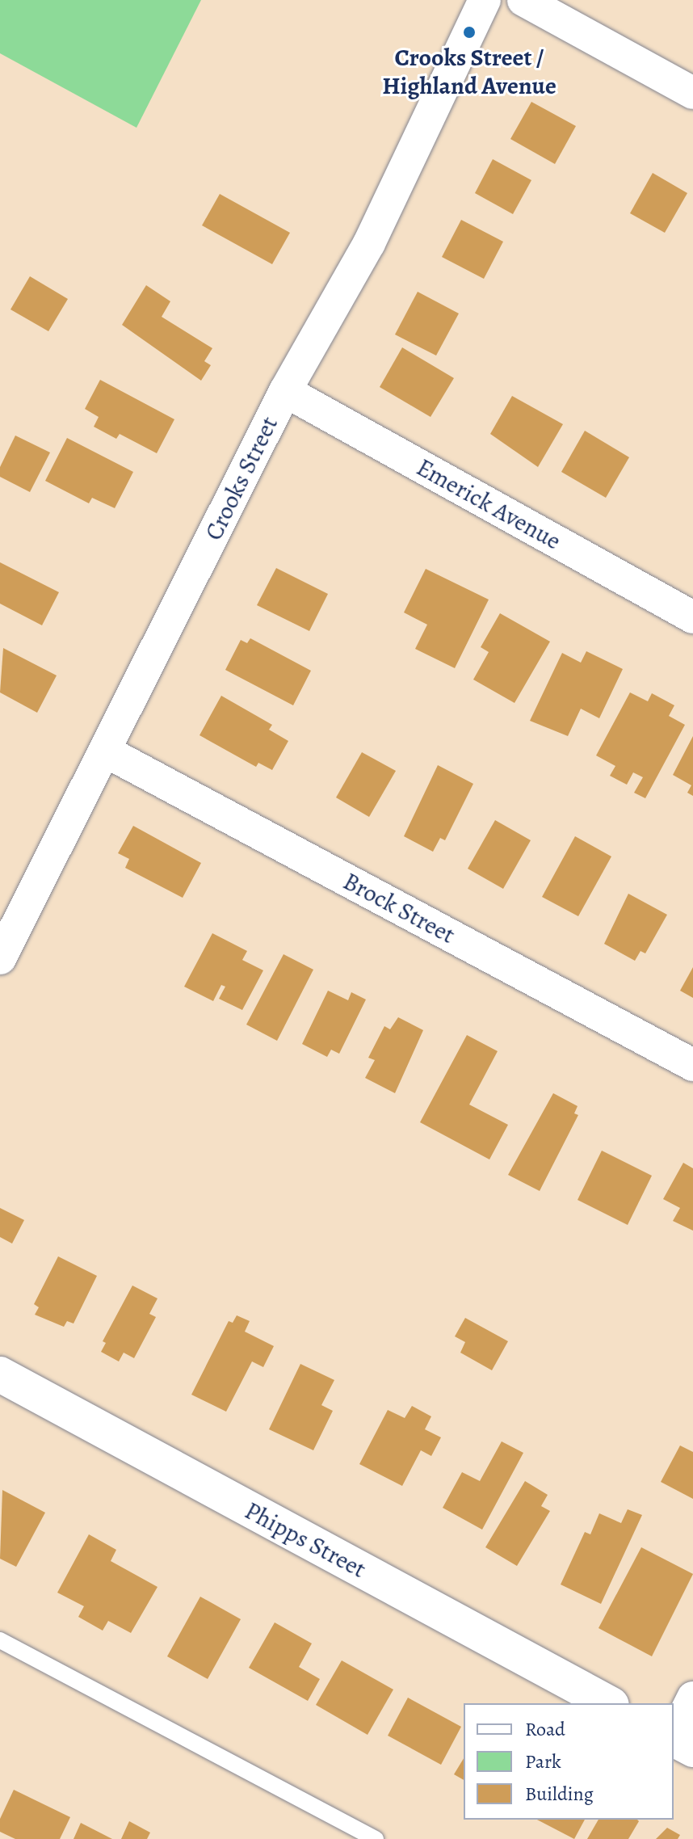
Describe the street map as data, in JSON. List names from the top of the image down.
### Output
{
  "streets": {
    "main road": ["Phipps Street"],
    "street": ["Crooks Street", "Emerick Avenue", "Brock Street"]
  },
  "crossings": [
    ["Crooks Street", "Emerick Avenue"],
    ["Crooks Street", "Brock Street"]
  ],
  "places": ["Crooks Street / Highland Avenue"],
  "legend": ["Road", "Park", "Building"]
}
